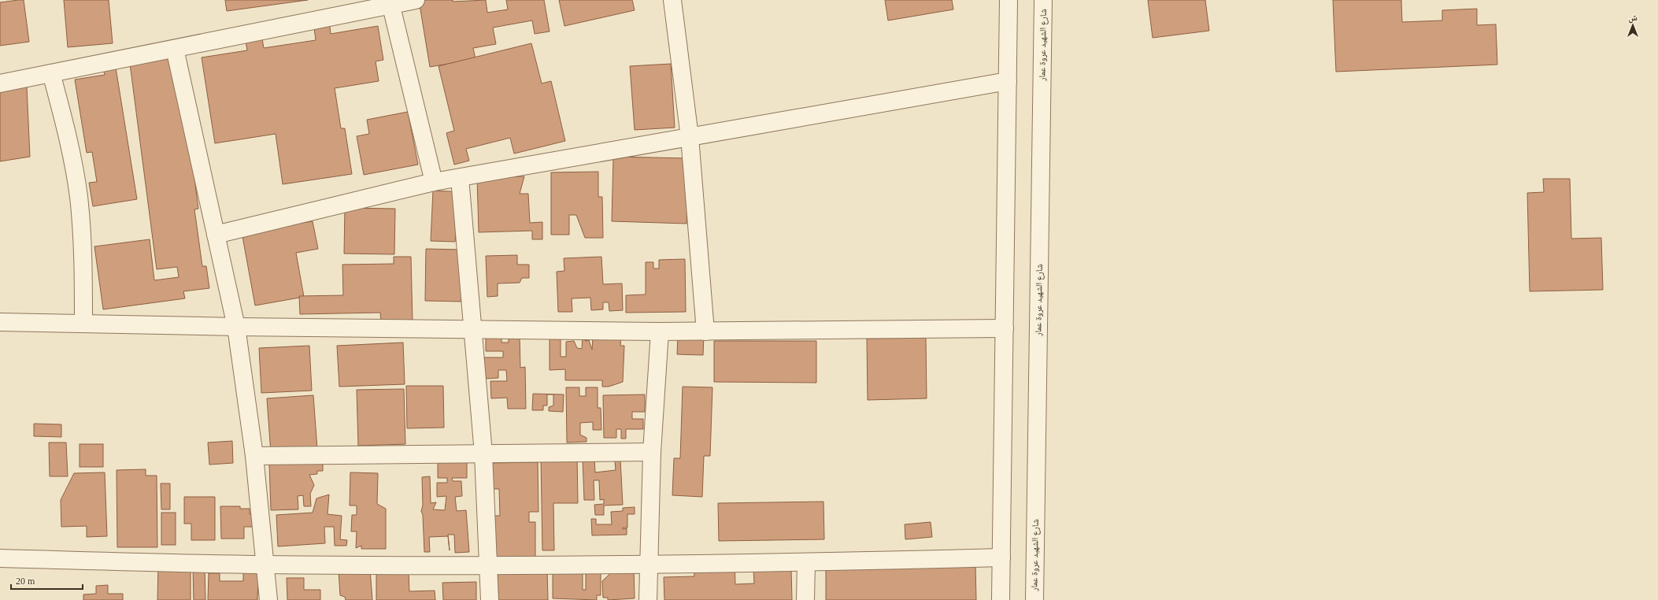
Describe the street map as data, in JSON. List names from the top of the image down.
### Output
{
  "streets": {
    "street": ["شارع الشهيد عروة عمار"]
  },
  "scale_bar": "20 m",
  "north": "top"
}
